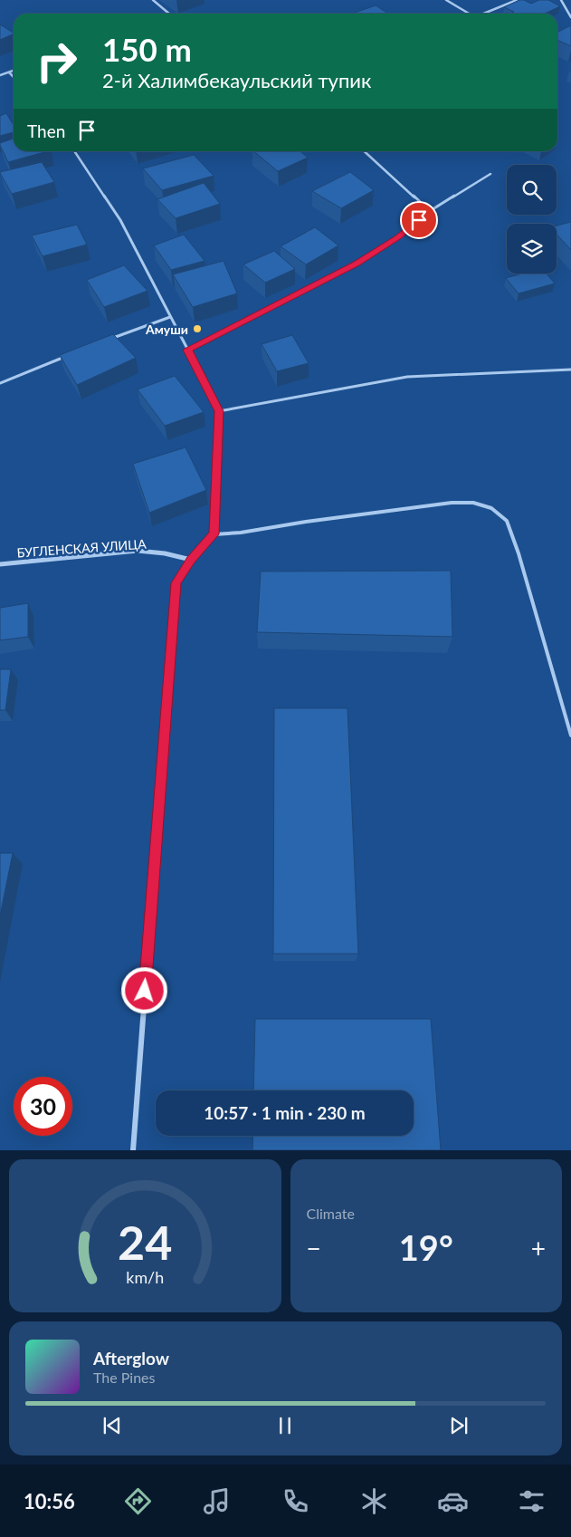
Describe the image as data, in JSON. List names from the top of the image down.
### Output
{
  "streets": {
    "street": ["БУГЛЕНСКАЯ УЛИЦА"]
  },
  "places": ["Амуши"],
  "page": {
    "turn": ["150 m", "2-й Халимбекаульский тупик"],
    "then": "Then",
    "limit": "30",
    "trip": "10:57 · 1 min · 230 m",
    "tile": "Climate",
    "heat": ["−", "19°", "+"],
    "song": ["Afterglow", "The Pines"],
    "tabs": "10:56",
    "gauge": ["24", "km/h"]
  }
}
